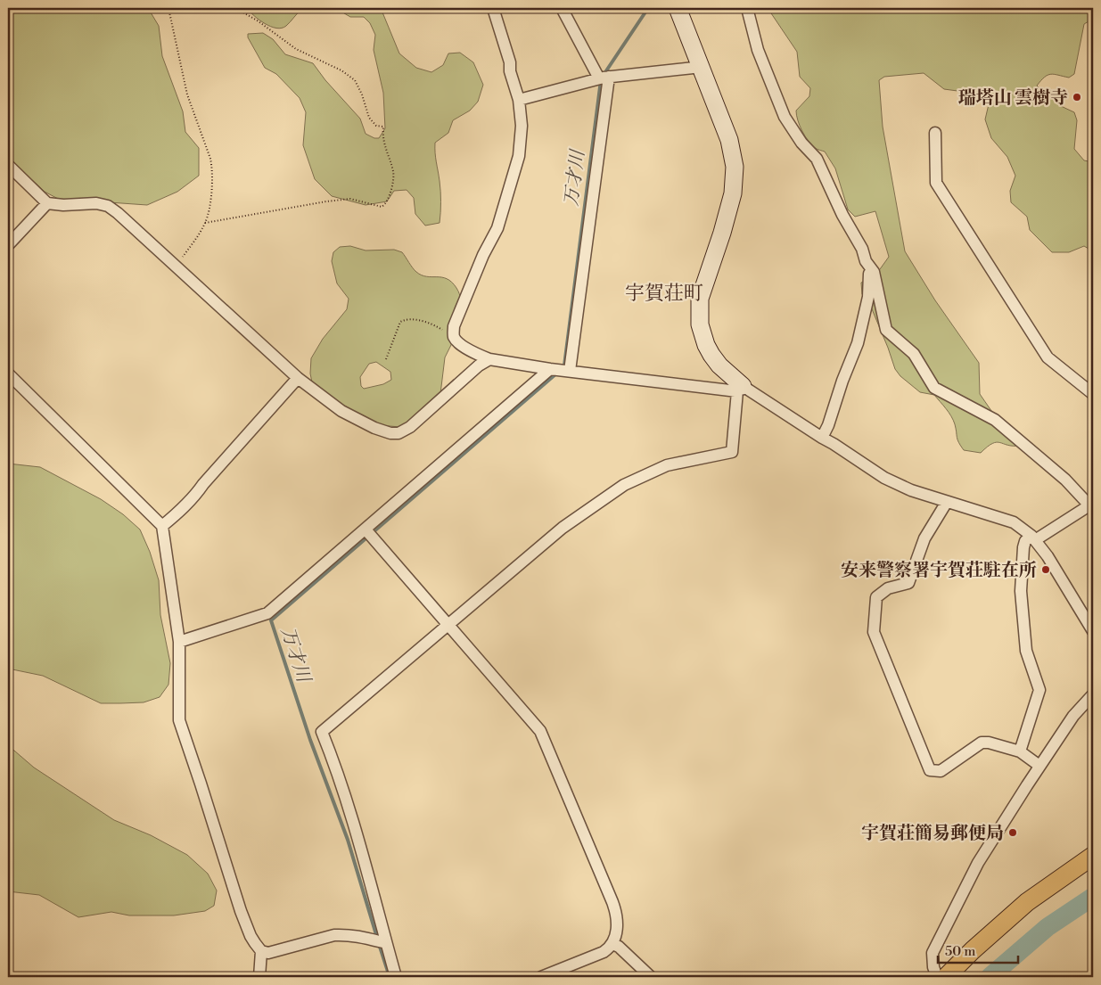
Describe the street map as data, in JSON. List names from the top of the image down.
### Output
{
  "districts": ["宇賀荘町"],
  "water": ["万才川"],
  "places": ["瑞塔山 雲樹寺", "安来警察署宇賀荘駐在所", "宇賀荘簡易郵便局"],
  "scale_bar": "50 m"
}
